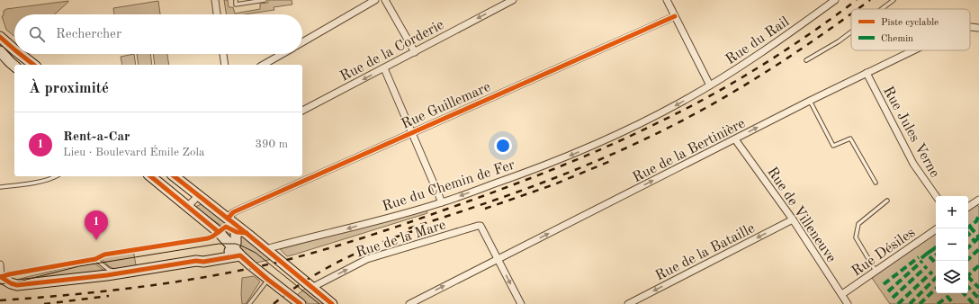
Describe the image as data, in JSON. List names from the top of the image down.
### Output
{
  "streets": {
    "street": [
      "Rue du Rail",
      "Rue de la Corderie",
      "Rue Guillemare",
      "Rue Jules Verne",
      "Rue de la Bertinière",
      "Rue du Chemin de Fer",
      "Rue de Villeneuve",
      "Rue de la Mare",
      "Rue de la Bataille",
      "Rue Désiles"
    ]
  },
  "crossings": [
    ["Rue du Rail", "Rue du Chemin de Fer"],
    ["Rue Jules Verne", "Rue de la Bertinière"],
    ["Rue de la Bertinière", "Rue de Villeneuve"],
    ["Rue de la Bertinière", "Rue de la Mare"],
    ["Rue de Villeneuve", "Rue de la Bataille"],
    ["Rue de Villeneuve", "Rue Désiles"]
  ],
  "one_way": [
    "Rue de la Corderie",
    "Rue de la Bertinière",
    "Rue du Chemin de Fer",
    "Rue de la Mare",
    "Rue de la Bataille"
  ],
  "legend": ["Piste cyclable", "Chemin"],
  "page": {
    "search": "Rechercher",
    "heading": "À proximité",
    "list": [
      {
        "mark": "1",
        "name": "Rent-a-Car",
        "note": "Lieu · Boulevard Émile Zola",
        "value": "390 m"
      }
    ],
    "map_buttons": ["+", "−"],
    "pins": "1"
  }
}
